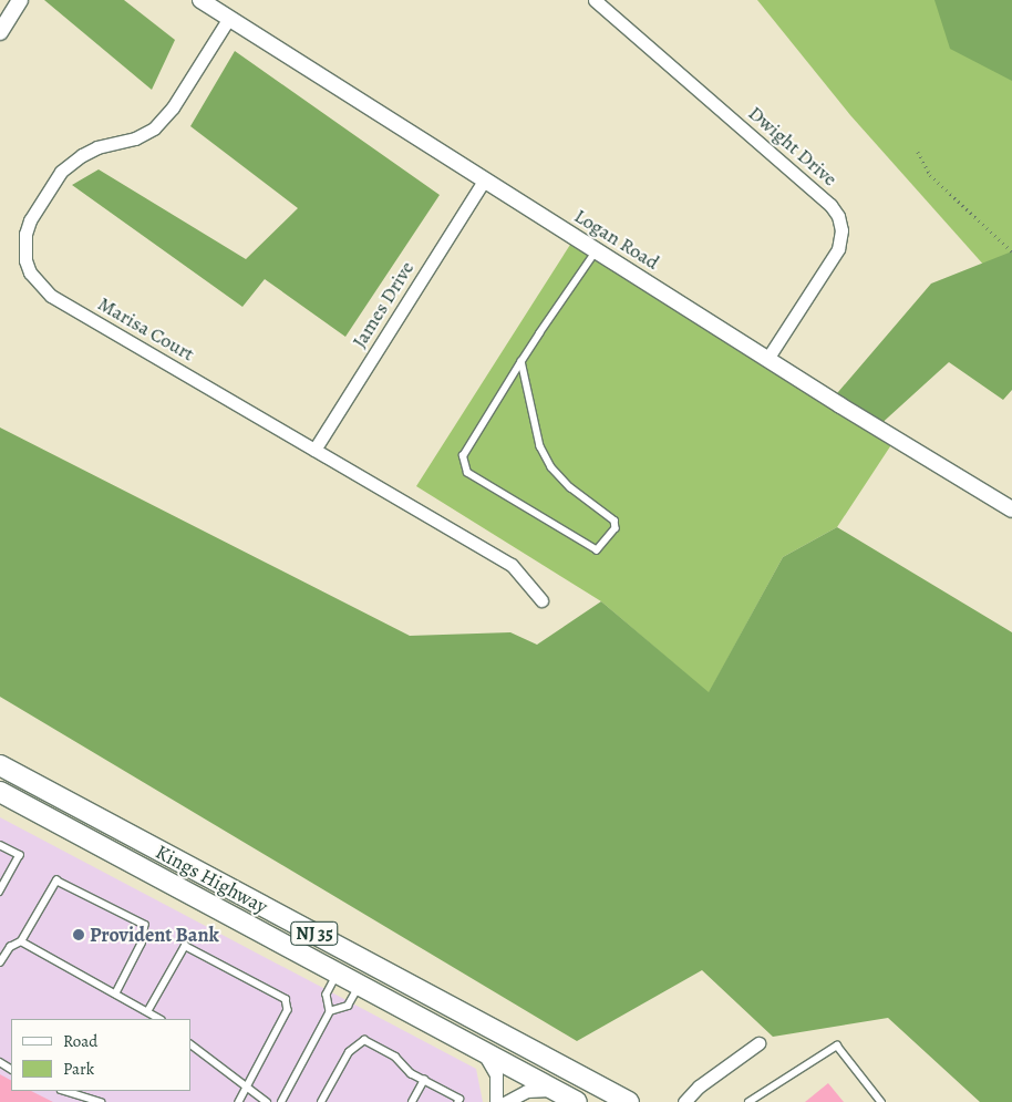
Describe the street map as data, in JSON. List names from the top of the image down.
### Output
{
  "streets": {
    "main road": ["Kings Highway", "NJ 35"],
    "street": [
      "Dwight Drive",
      "Logan Road",
      "James Drive",
      "Marisa Court"
    ]
  },
  "crossings": [
    ["Dwight Drive", "Logan Road"],
    ["Logan Road", "James Drive"],
    ["Logan Road", "Marisa Court"],
    ["James Drive", "Marisa Court"]
  ],
  "places": ["Provident Bank"],
  "legend": ["Road", "Park"]
}
